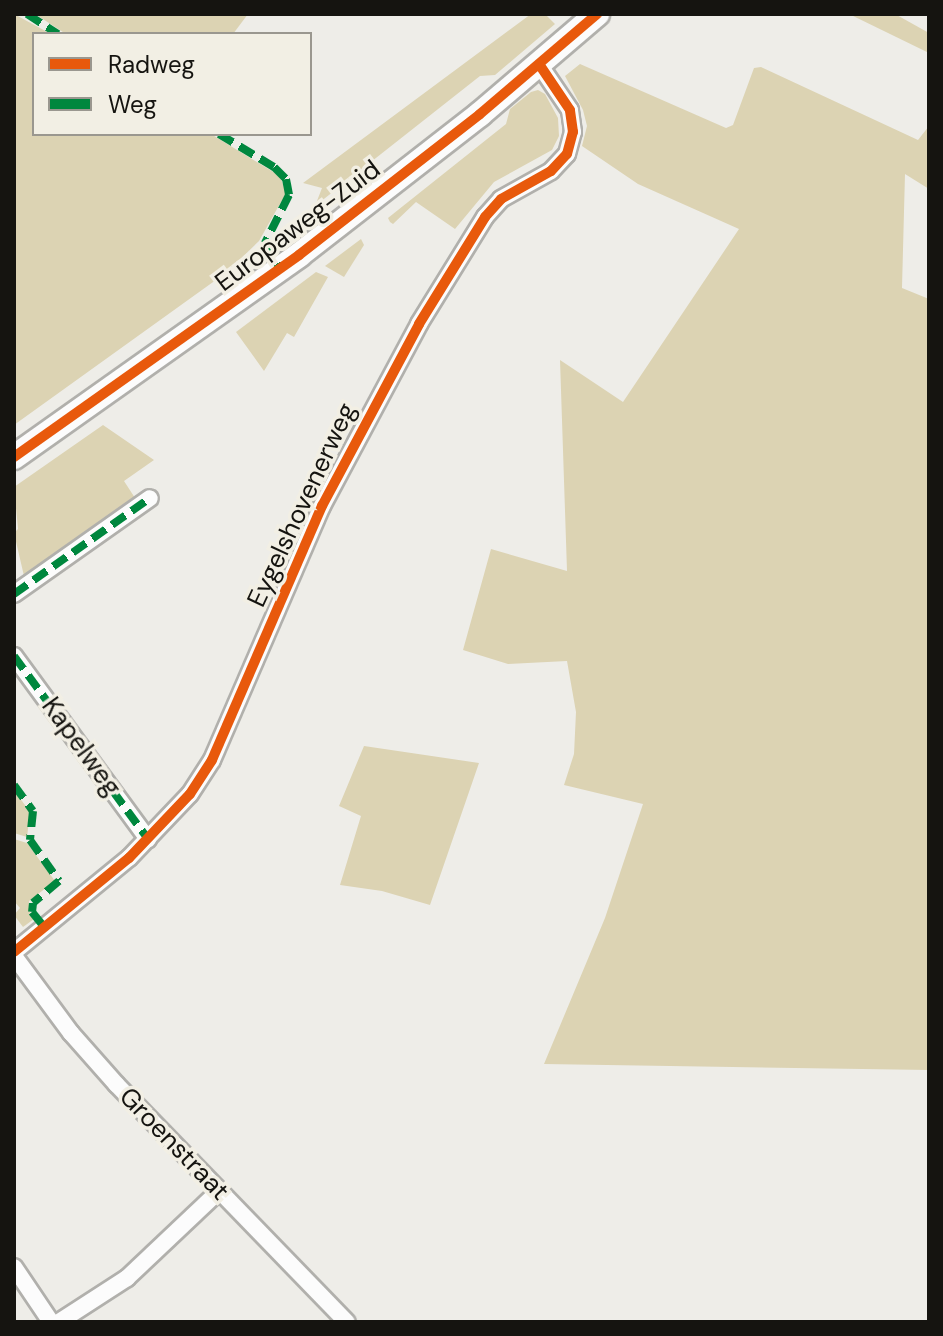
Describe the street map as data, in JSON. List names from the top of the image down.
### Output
{
  "streets": {
    "street": [
      "Europaweg-Zuid",
      "Eygelshovenerweg",
      "Kapelweg",
      "Groenstraat"
    ]
  },
  "crossings": [
    ["Europaweg-Zuid", "Eygelshovenerweg"],
    ["Eygelshovenerweg", "Kapelweg"],
    ["Eygelshovenerweg", "Groenstraat"]
  ],
  "legend": ["Radweg", "Weg"]
}
